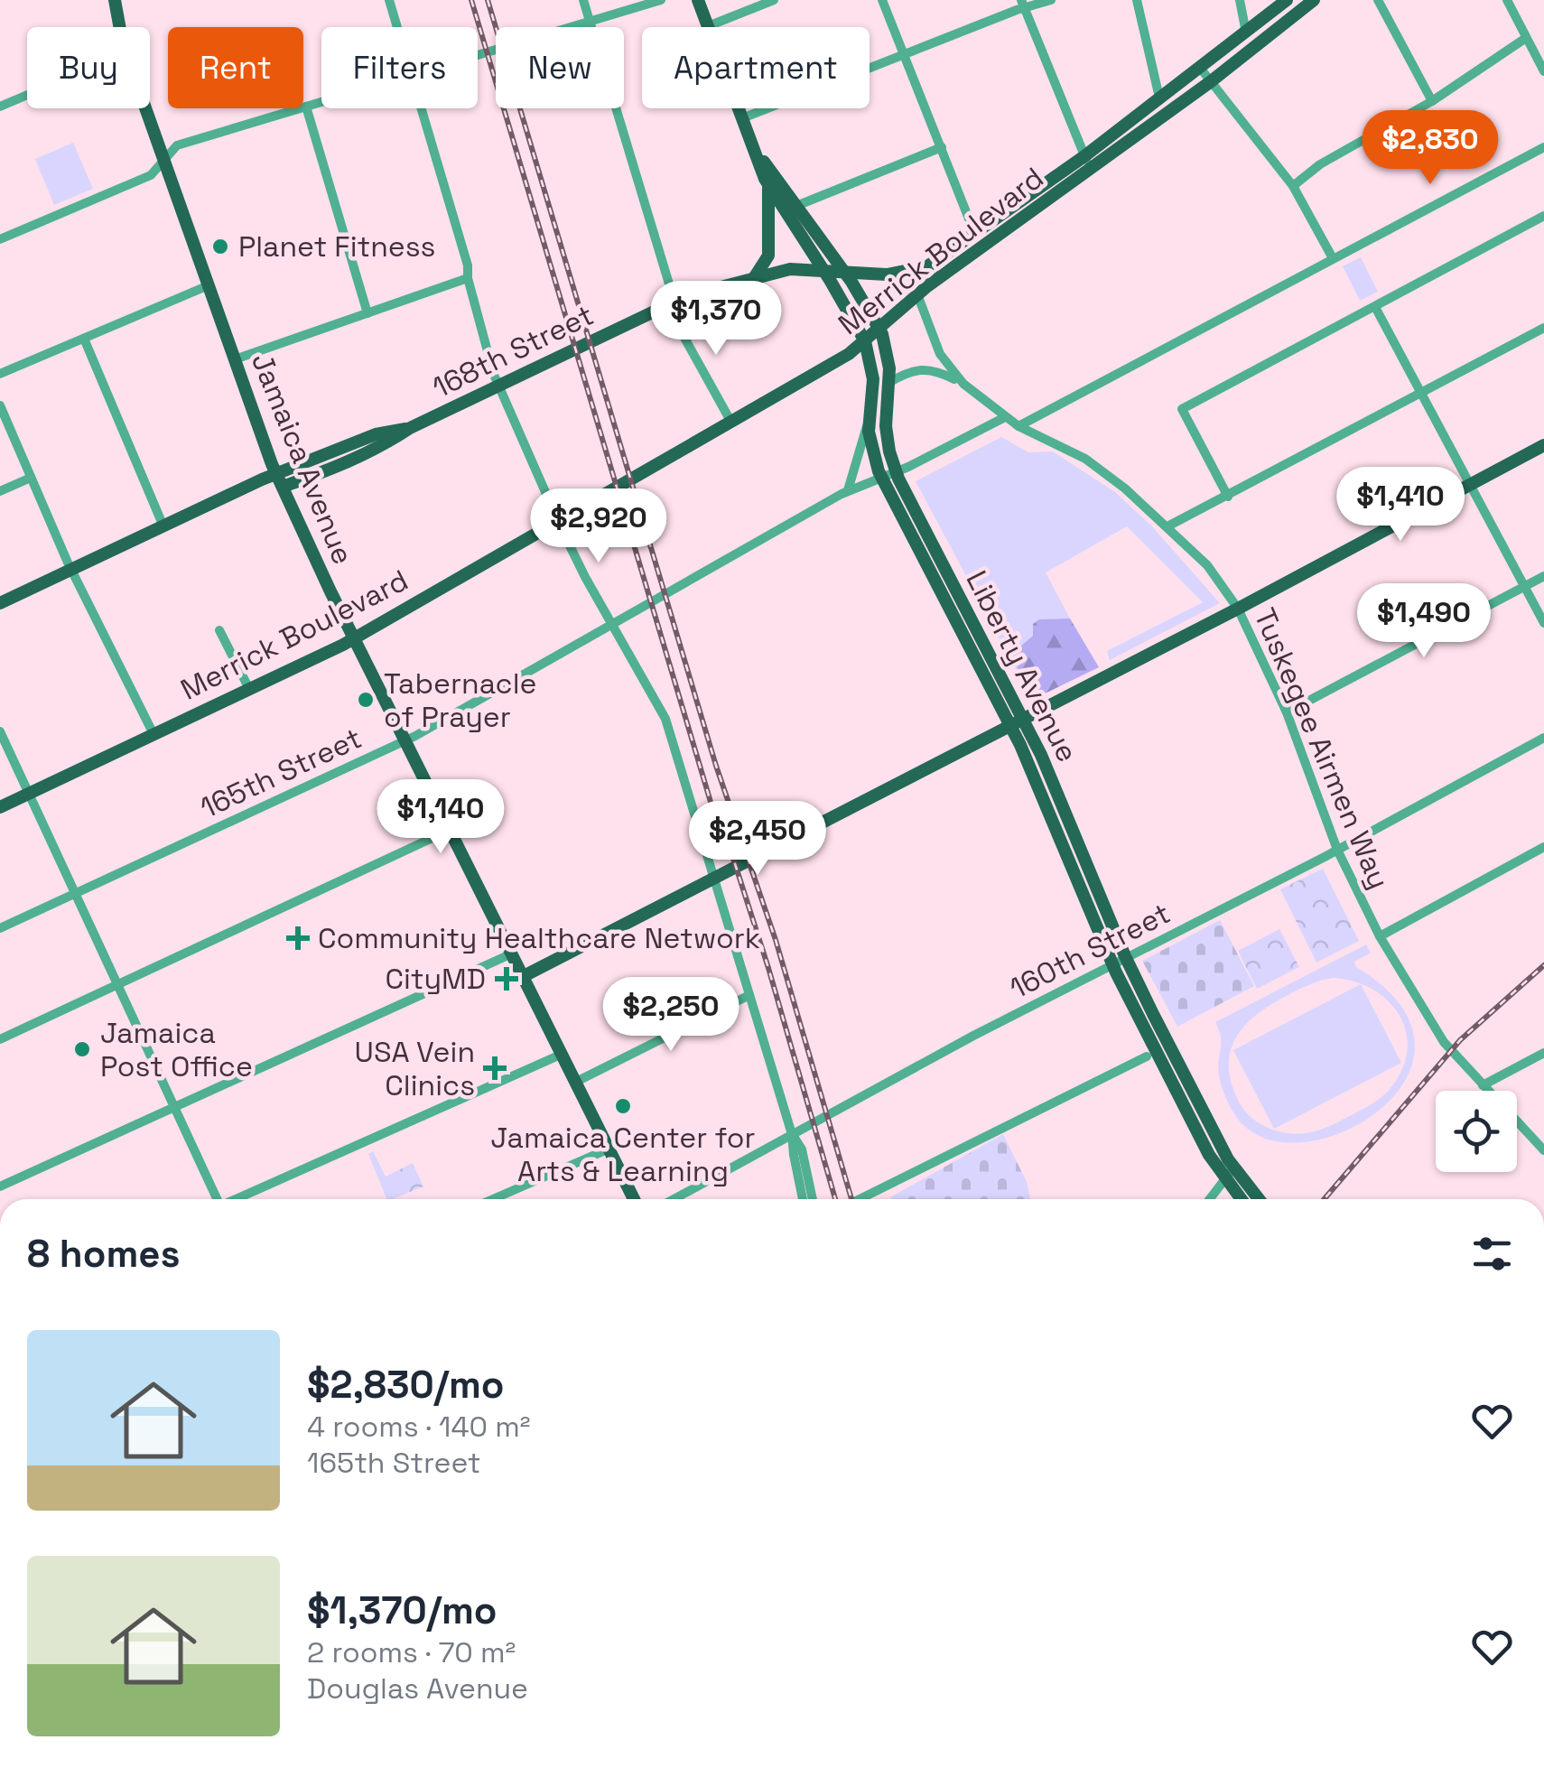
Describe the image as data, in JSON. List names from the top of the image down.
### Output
{
  "streets": {
    "main road": [
      "Merrick Boulevard",
      "168th Street",
      "Jamaica Avenue",
      "Liberty Avenue"
    ],
    "street": ["Tuskegee Airmen Way", "165th Street", "160th Street"]
  },
  "crossings": [
    ["Merrick Boulevard", "168th Street"],
    ["Merrick Boulevard", "Jamaica Avenue"],
    ["Merrick Boulevard", "Liberty Avenue"],
    ["Merrick Boulevard", "Tuskegee Airmen Way"],
    ["168th Street", "Jamaica Avenue"],
    ["168th Street", "Liberty Avenue"],
    ["Jamaica Avenue", "165th Street"],
    ["Liberty Avenue", "Tuskegee Airmen Way"],
    ["Liberty Avenue", "165th Street"],
    ["Liberty Avenue", "160th Street"],
    ["Tuskegee Airmen Way", "165th Street"],
    ["Tuskegee Airmen Way", "160th Street"]
  ],
  "places": {
    "other": [
      "Planet Fitness",
      "Tabernacle of Prayer",
      "Jamaica Post Office",
      "Jamaica Center for Arts & Learning"
    ],
    "health": ["Community Healthcare Network", "CityMD", "USA Vein Clinics"]
  },
  "page": {
    "chip": [
      "Buy",
      "Rent",
      "Filters",
      "New",
      "Apartment"
    ],
    "price": [
      "$2,830",
      "$1,370",
      "$1,410",
      "$2,920",
      "$1,490",
      "$1,140",
      "$2,450",
      "$2,250"
    ],
    "heading": "8 homes",
    "list": [
      {
        "name": "$2,830/mo",
        "note": "4 rooms · 140 m² · 165th Street"
      },
      {
        "name": "$1,370/mo",
        "note": "2 rooms · 70 m² · Douglas Avenue"
      }
    ]
  }
}
